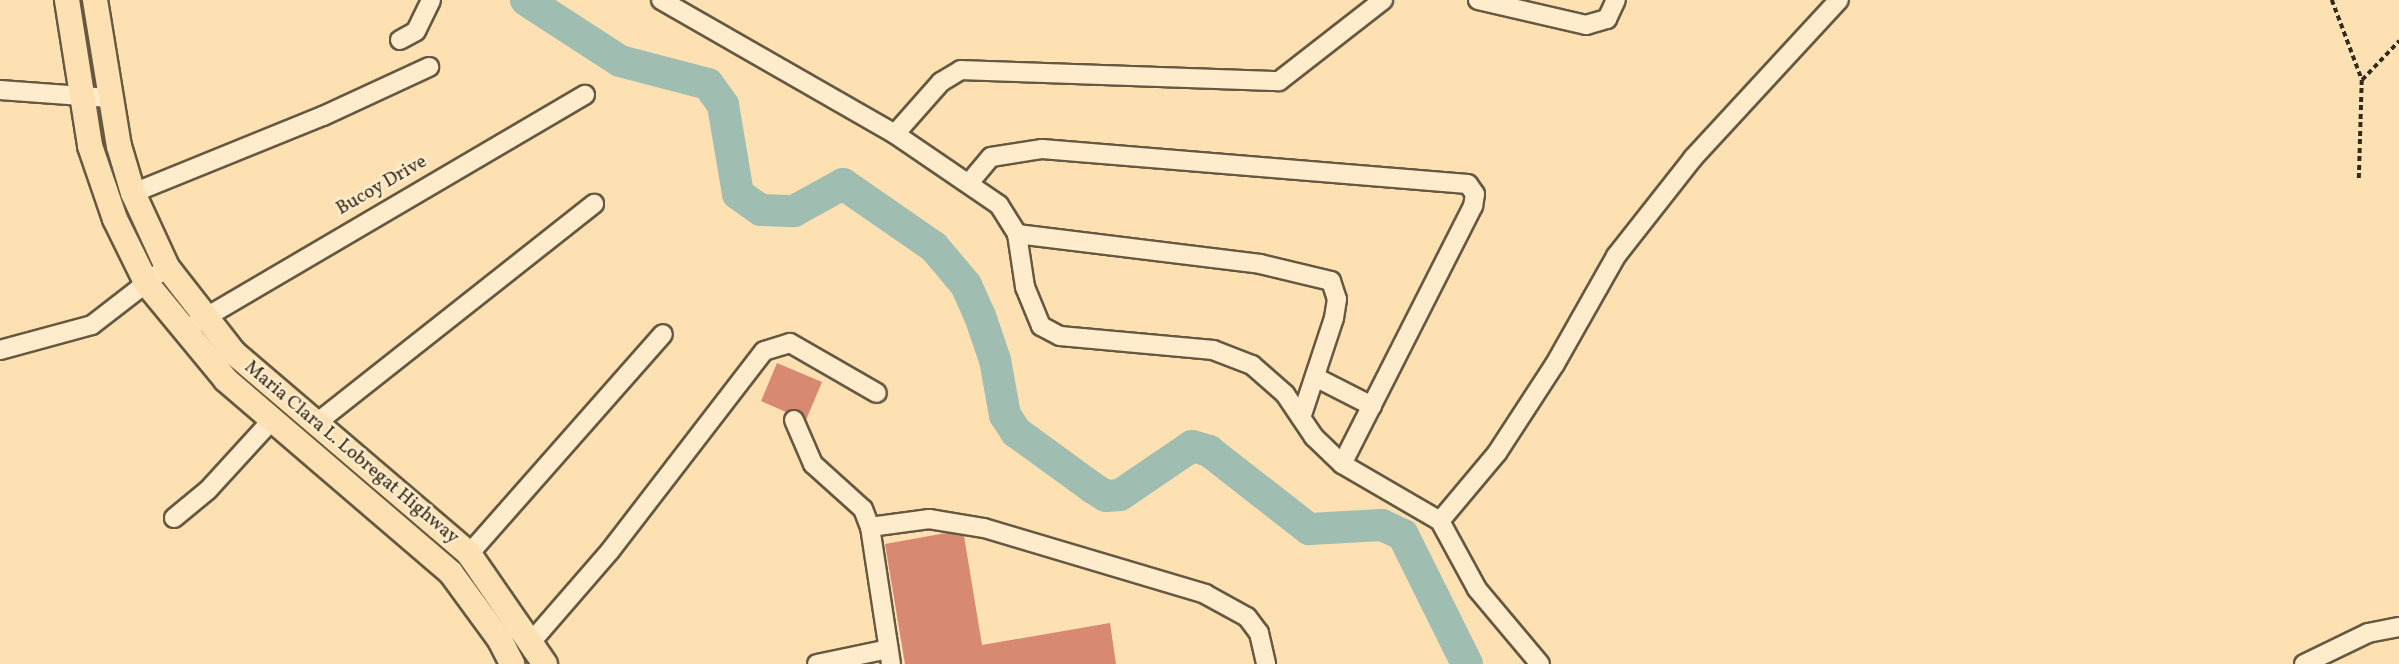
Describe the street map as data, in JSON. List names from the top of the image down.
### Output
{
  "streets": {
    "highway": ["Maria Clara L. Lobregat Highway"],
    "street": ["Bucoy Drive"]
  },
  "crossings": [
    ["Bucoy Drive", "Maria Clara L. Lobregat Highway"]
  ]
}
